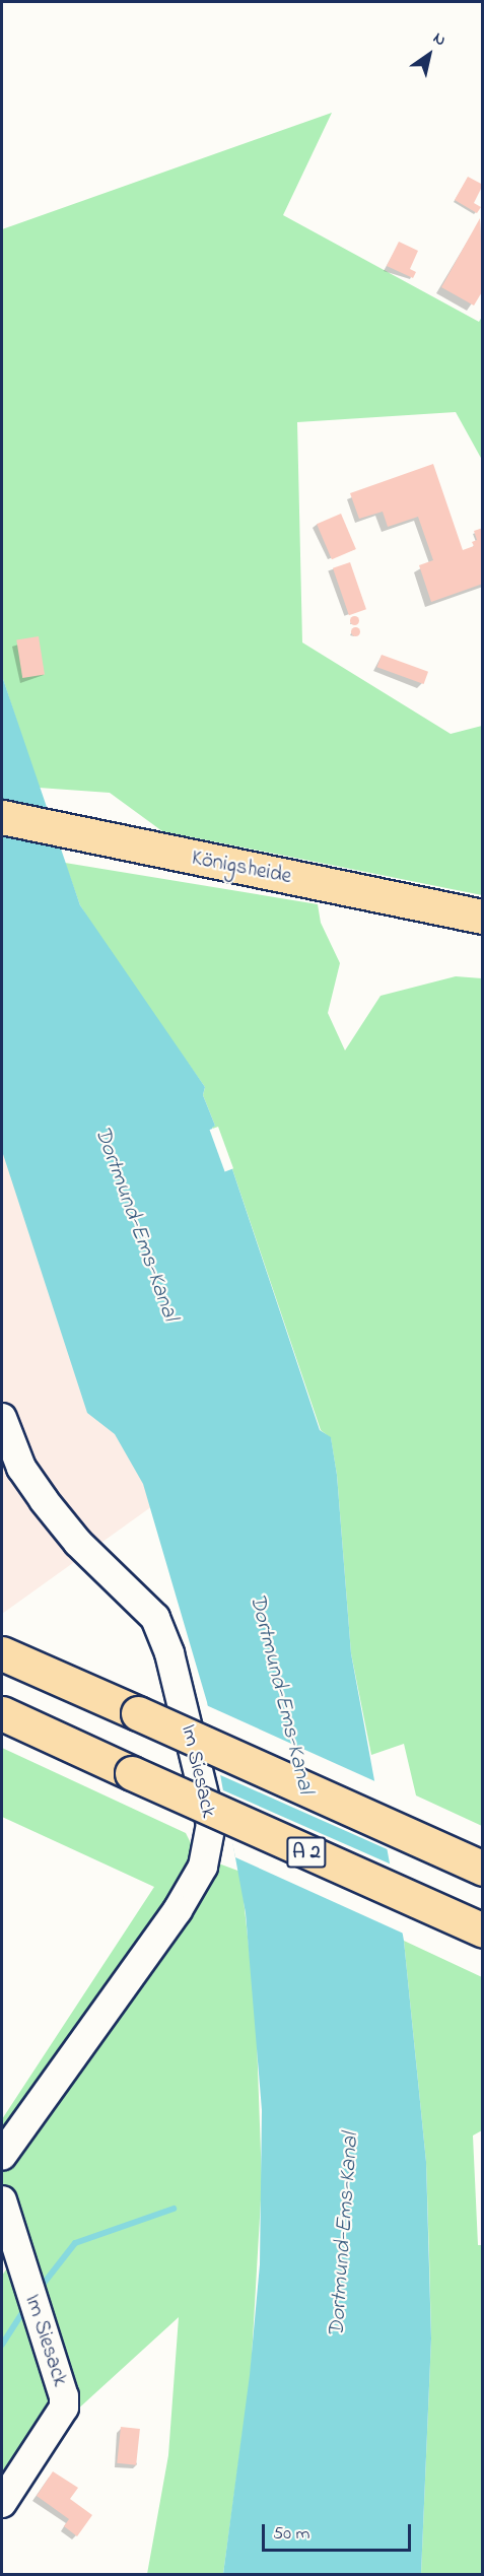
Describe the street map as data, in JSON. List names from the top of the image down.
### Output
{
  "streets": {
    "main road": ["Königsheide", "A 2"],
    "street": ["Im Siesack"]
  },
  "water": ["Dortmund-Ems-Kanal"],
  "scale_bar": "50 m",
  "north": "top right"
}
